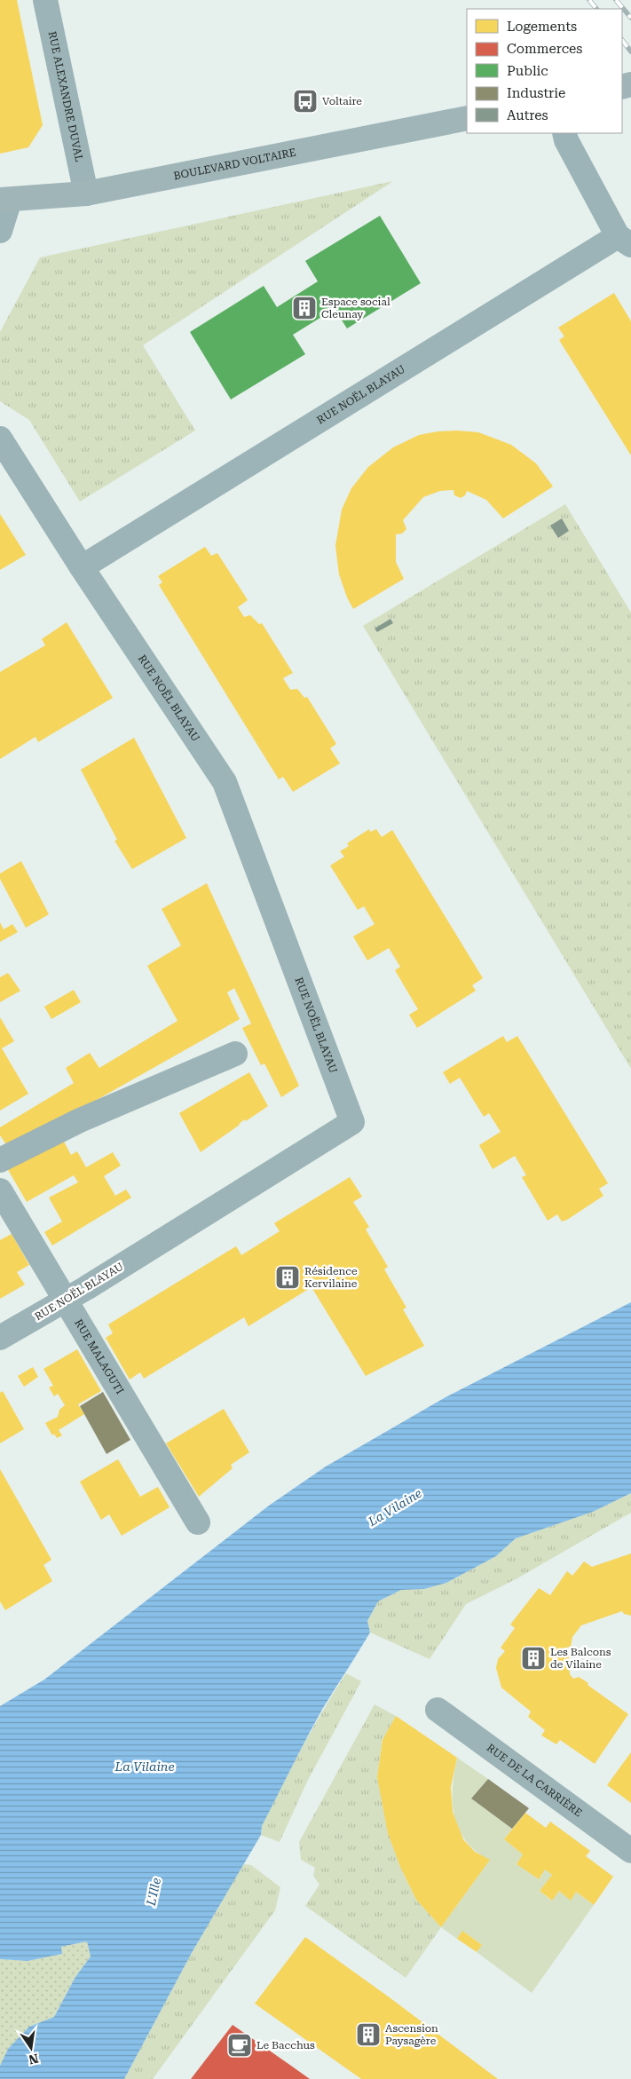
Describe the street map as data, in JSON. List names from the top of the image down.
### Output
{
  "streets": {
    "main road": ["BOULEVARD VOLTAIRE"],
    "street": [
      "RUE ALEXANDRE DUVAL",
      "RUE NOËL BLAYAU",
      "RUE MALAGUTI",
      "RUE DE LA CARRIÈRE"
    ]
  },
  "crossings": [
    ["RUE ALEXANDRE DUVAL", "BOULEVARD VOLTAIRE"],
    ["RUE NOËL BLAYAU", "RUE MALAGUTI"]
  ],
  "water": ["La Vilaine", "L'Ille"],
  "places": {
    "bus stop": ["Voltaire"],
    "building": [
      "Espace social Cleunay",
      "Résidence Kervilaine",
      "Les Balcons de Vilaine",
      "Ascension Paysagère"
    ],
    "cafe": ["Le Bacchus"]
  },
  "legend": [
    "Logements",
    "Commerces",
    "Public",
    "Industrie",
    "Autres"
  ],
  "north": "bottom"
}
